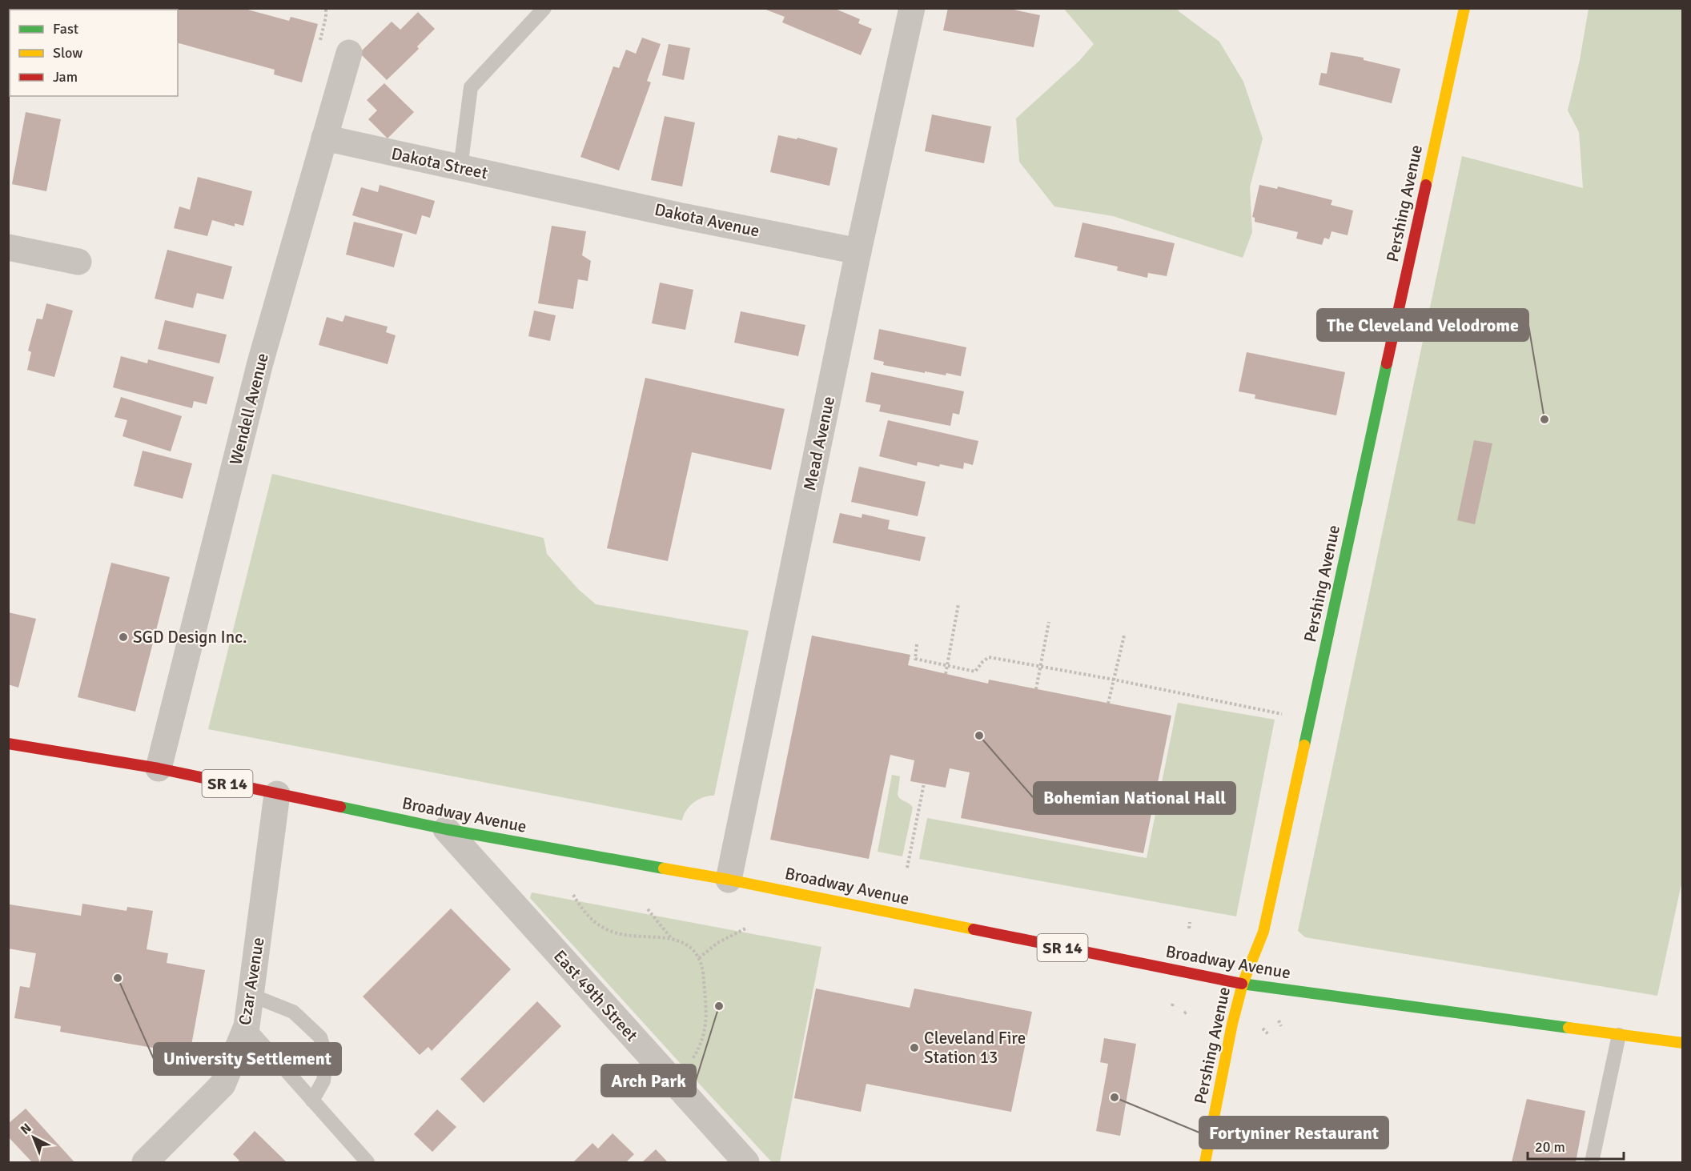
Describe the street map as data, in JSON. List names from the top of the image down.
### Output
{
  "streets": {
    "main road": ["Pershing Avenue", "SR 14", "Broadway Avenue"],
    "street": [
      "Dakota Street",
      "Dakota Avenue",
      "Wendell Avenue",
      "Mead Avenue",
      "Czar Avenue",
      "East 49th Street"
    ]
  },
  "crossings": [
    ["Dakota Street", "Dakota Avenue"],
    ["Dakota Street", "Wendell Avenue"],
    ["Pershing Avenue", "Broadway Avenue"],
    ["Dakota Avenue", "Mead Avenue"],
    ["Wendell Avenue", "Broadway Avenue"],
    ["Mead Avenue", "Broadway Avenue"],
    ["Broadway Avenue", "Czar Avenue"],
    ["Broadway Avenue", "East 49th Street"]
  ],
  "places": [
    "The Cleveland Velodrome",
    "SGD Design Inc.",
    "Bohemian National Hall",
    "University Settlement",
    "Arch Park",
    "Cleveland Fire Station 13",
    "Fortyniner Restaurant"
  ],
  "legend": ["Fast", "Slow", "Jam"],
  "scale_bar": "20 m",
  "north": "top left"
}
